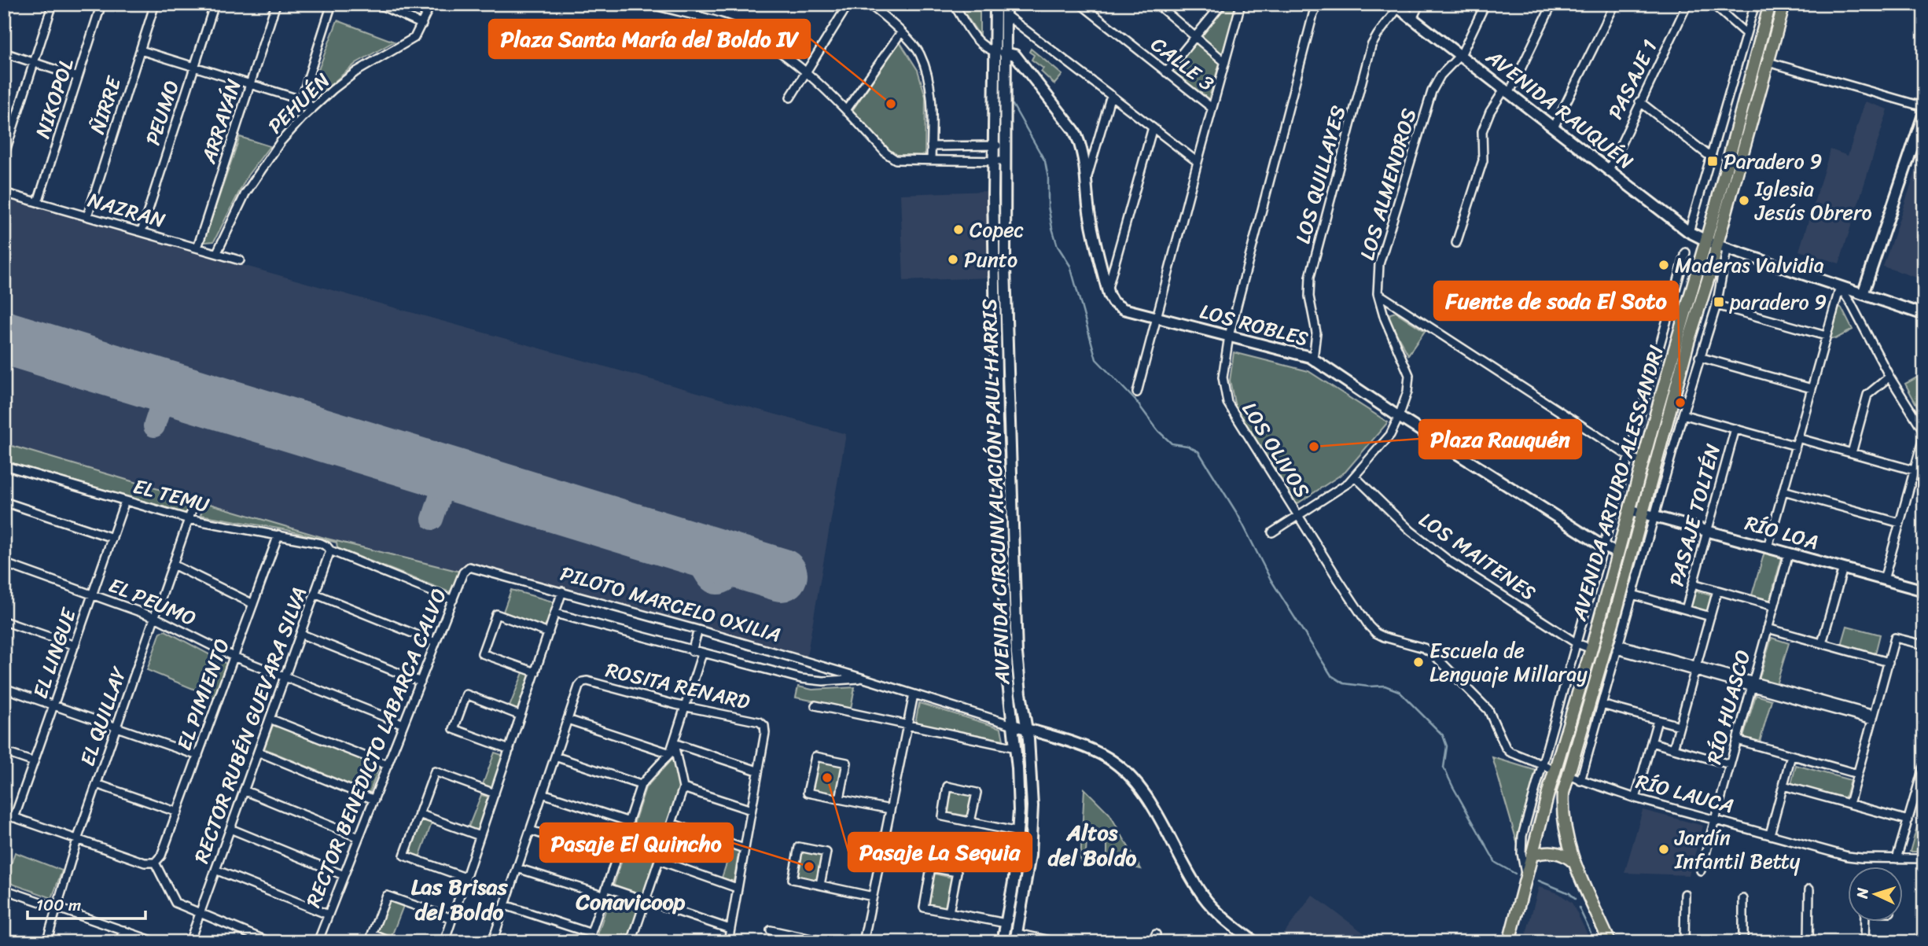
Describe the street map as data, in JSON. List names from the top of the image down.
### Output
{
  "streets": {
    "main road": [
      "AVENIDA RAUQUÉN",
      "LOS ROBLES",
      "AVENIDA ARTURO ALESSANDRI",
      "AVENIDA CIRCUNVALACIÓN PAUL HARRIS",
      "RÍO LOA",
      "PILOTO MARCELO OXILIA"
    ],
    "street": [
      "CALLE 3",
      "PASAJE 1",
      "NIKOPOL",
      "PEHUÉN",
      "ÑIRRE",
      "PEUMO",
      "ARRAYÁN",
      "LOS QUILLAYES",
      "LOS ALMENDROS",
      "NAZRAN",
      "LOS OLIVOS",
      "EL TEMU",
      "PASAJE TOLTÉN",
      "LOS MAITENES",
      "EL PEUMO",
      "EL LINGUE",
      "ROSITA RENARD",
      "EL PIMIENTO",
      "RÍO HUASCO",
      "EL QUILLAY",
      "RECTOR RUBÉN GUEVARA SILVA",
      "RECTOR BENEDICTO LABARCA CALVO",
      "RÍO LAUCA"
    ]
  },
  "crossings": [
    ["PASAJE 1", "AVENIDA RAUQUÉN"],
    ["NIKOPOL", "NAZRAN"],
    ["PEHUÉN", "NAZRAN"],
    ["ÑIRRE", "NAZRAN"],
    ["AVENIDA RAUQUÉN", "LOS QUILLAYES"],
    ["AVENIDA RAUQUÉN", "LOS ALMENDROS"],
    ["AVENIDA RAUQUÉN", "AVENIDA ARTURO ALESSANDRI"],
    ["PEUMO", "NAZRAN"],
    ["ARRAYÁN", "NAZRAN"],
    ["LOS QUILLAYES", "LOS ROBLES"],
    ["LOS ALMENDROS", "LOS ROBLES"],
    ["LOS ALMENDROS", "LOS OLIVOS"],
    ["LOS ALMENDROS", "LOS MAITENES"],
    ["LOS ROBLES", "LOS OLIVOS"],
    ["LOS ROBLES", "AVENIDA ARTURO ALESSANDRI"],
    ["LOS OLIVOS", "AVENIDA ARTURO ALESSANDRI"],
    ["AVENIDA ARTURO ALESSANDRI", "RÍO LOA"],
    ["AVENIDA ARTURO ALESSANDRI", "LOS MAITENES"],
    ["AVENIDA ARTURO ALESSANDRI", "RÍO LAUCA"],
    ["AVENIDA CIRCUNVALACIÓN PAUL HARRIS", "PILOTO MARCELO OXILIA"],
    ["EL TEMU", "EL LINGUE"],
    ["EL TEMU", "EL PIMIENTO"],
    ["EL TEMU", "EL QUILLAY"],
    ["EL TEMU", "RECTOR RUBÉN GUEVARA SILVA"],
    ["EL TEMU", "RECTOR BENEDICTO LABARCA CALVO"],
    ["PASAJE TOLTÉN", "RÍO LOA"],
    ["RÍO LOA", "RÍO HUASCO"],
    ["EL PEUMO", "EL LINGUE"],
    ["EL PEUMO", "EL PIMIENTO"],
    ["EL PEUMO", "EL QUILLAY"],
    ["EL PEUMO", "RECTOR RUBÉN GUEVARA SILVA"],
    ["EL PEUMO", "RECTOR BENEDICTO LABARCA CALVO"],
    ["PILOTO MARCELO OXILIA", "RECTOR BENEDICTO LABARCA CALVO"],
    ["RÍO HUASCO", "RÍO LAUCA"]
  ],
  "districts": ["Altos del Boldo", "Las Brisas del Boldo", "Conavicoop"],
  "places": {
    "other": [
      "Plaza Santa María del Boldo IV",
      "Iglesia Jesús Obrero",
      "Copec",
      "Punto",
      "Maderas Valvidia",
      "Fuente de soda El Soto",
      "Plaza Rauquén",
      "Escuela de Lenguaje Millaray",
      "Pasaje La Sequia",
      "Jardín Infantil Betty",
      "Pasaje El Quincho"
    ],
    "transit": ["Paradero 9", "paradero 9"]
  },
  "scale_bar": "100 m",
  "north": "left"
}
